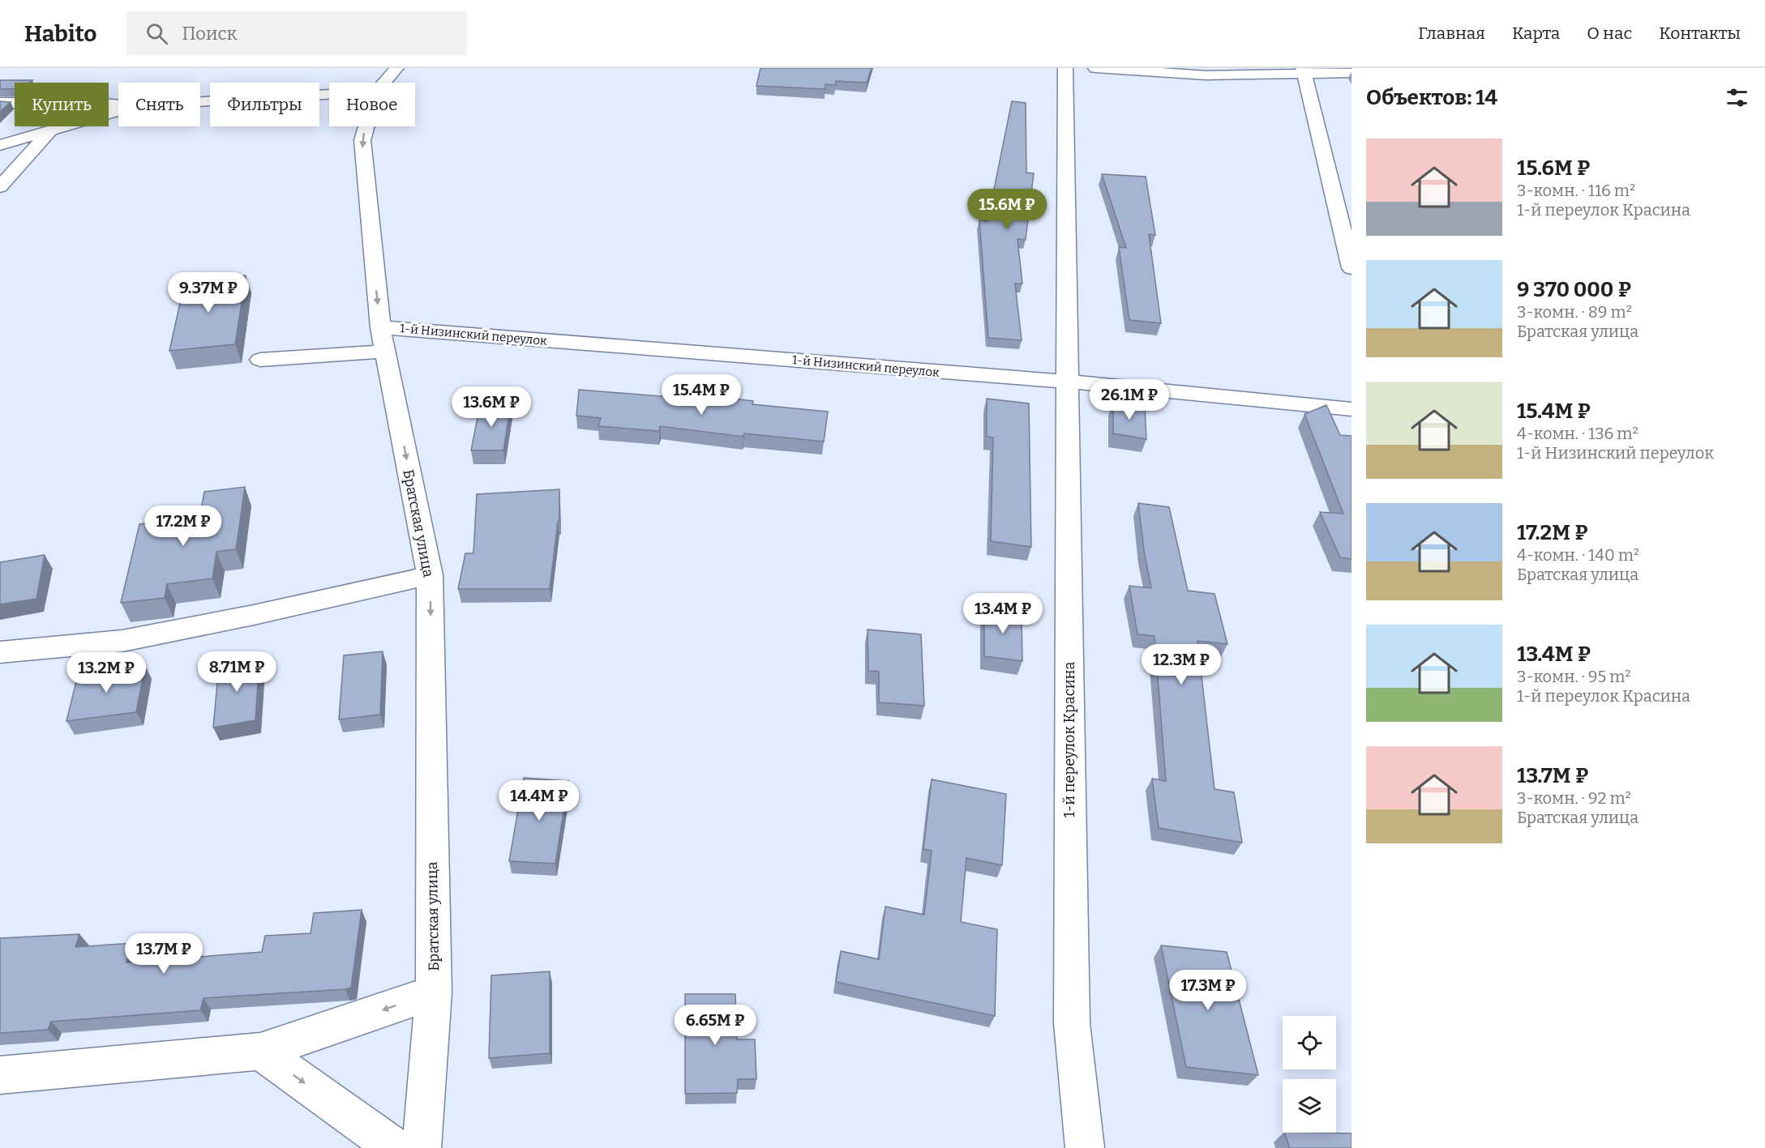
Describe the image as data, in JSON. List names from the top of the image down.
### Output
{
  "streets": {
    "street": ["1-й Низинский переулок", "Братская улица", "1-й переулок Красина"]
  },
  "crossings": [
    ["1-й Низинский переулок", "Братская улица"],
    ["1-й Низинский переулок", "1-й переулок Красина"]
  ],
  "one_way": ["Братская улица"],
  "page": {
    "header": "Habito",
    "search": "Поиск",
    "nav": [
      "Главная",
      "Карта",
      "О нас",
      "Контакты"
    ],
    "heading": "Объектов: 14",
    "chip": [
      "Купить",
      "Снять",
      "Фильтры",
      "Новое"
    ],
    "list": [
      {
        "name": "15.6M ₽",
        "note": "3-комн. · 116 m² · 1-й переулок Красина"
      },
      {
        "name": "9 370 000 ₽",
        "note": "3-комн. · 89 m² · Братская улица"
      },
      {
        "name": "15.4M ₽",
        "note": "4-комн. · 136 m² · 1-й Низинский переулок"
      },
      {
        "name": "17.2M ₽",
        "note": "4-комн. · 140 m² · Братская улица"
      },
      {
        "name": "13.4M ₽",
        "note": "3-комн. · 95 m² · 1-й переулок Красина"
      },
      {
        "name": "13.7M ₽",
        "note": "3-комн. · 92 m² · Братская улица"
      }
    ],
    "price": [
      "15.6M ₽",
      "9.37M ₽",
      "15.4M ₽",
      "26.1M ₽",
      "13.6M ₽",
      "17.2M ₽",
      "13.4M ₽",
      "12.3M ₽",
      "8.71M ₽",
      "13.2M ₽",
      "14.4M ₽",
      "13.7M ₽",
      "17.3M ₽",
      "6.65M ₽"
    ]
  }
}
